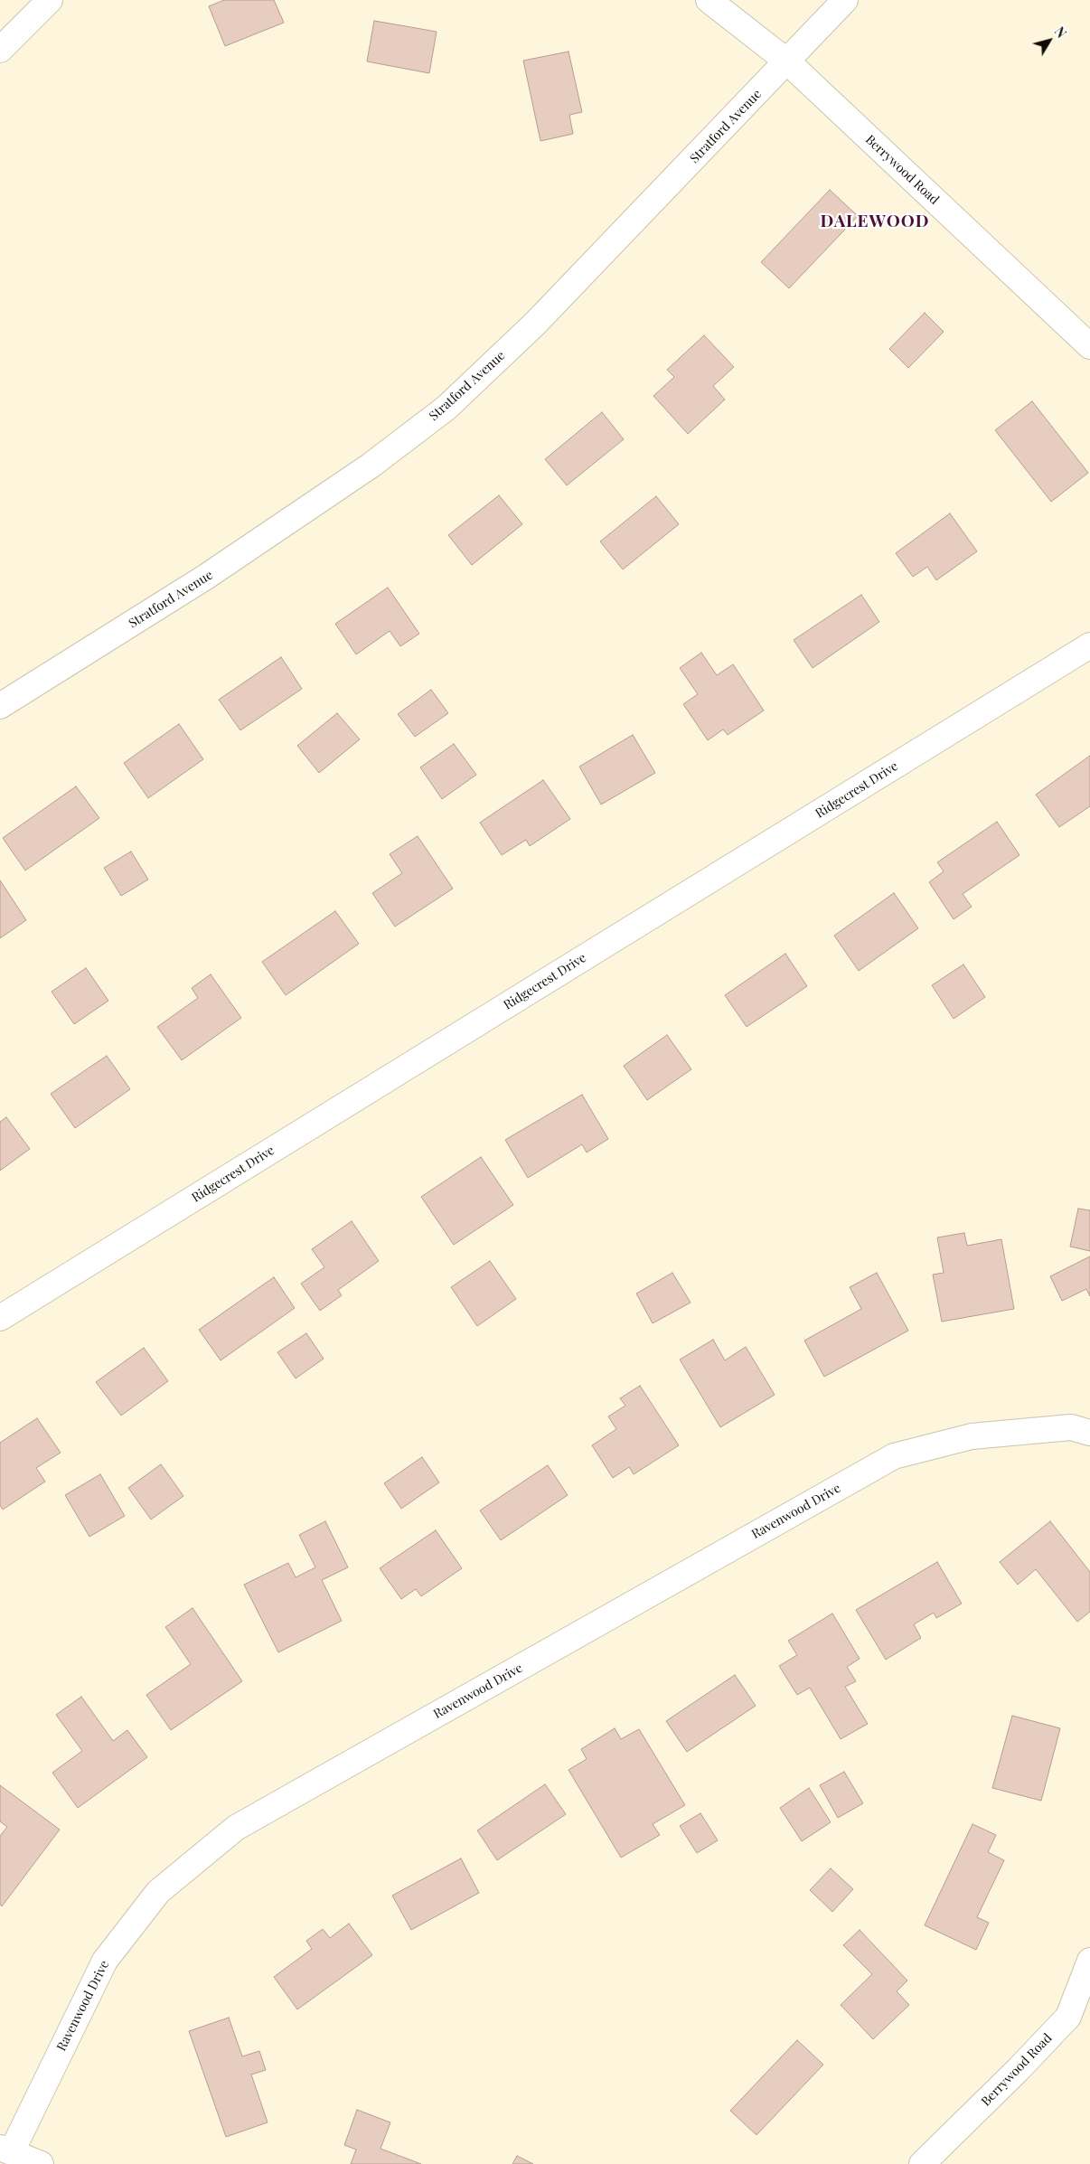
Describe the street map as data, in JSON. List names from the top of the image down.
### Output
{
  "streets": {
    "street": [
      "Stratford Avenue",
      "Berrywood Road",
      "Ridgecrest Drive",
      "Ravenwood Drive"
    ]
  },
  "crossings": [
    ["Stratford Avenue", "Berrywood Road"]
  ],
  "districts": ["DALEWOOD"],
  "north": "top right"
}
